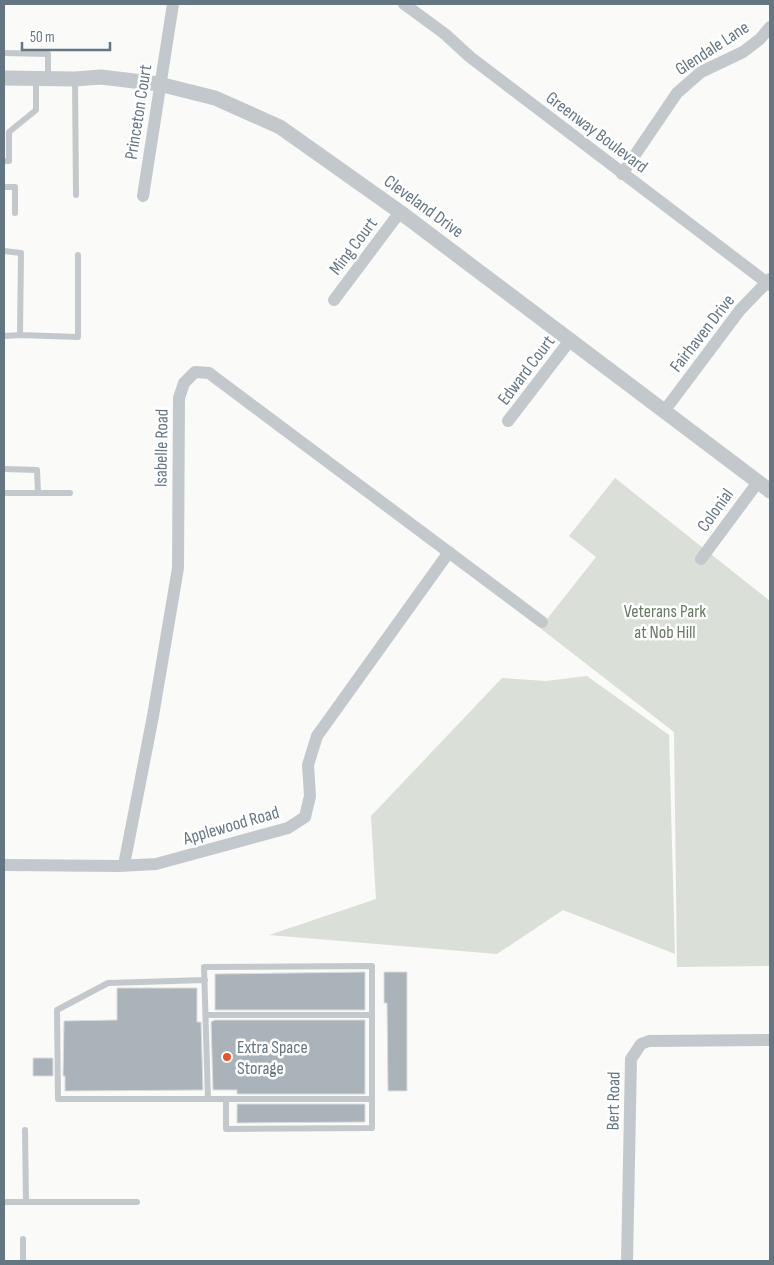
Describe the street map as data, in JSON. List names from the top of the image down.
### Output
{
  "streets": {
    "street": [
      "Glendale Lane",
      "Princeton Court",
      "Greenway Boulevard",
      "Cleveland Drive",
      "Ming Court",
      "Fairhaven Drive",
      "Edward Court",
      "Isabelle Road",
      "Colonial",
      "Applewood Road",
      "Bert Road"
    ]
  },
  "crossings": [
    ["Glendale Lane", "Greenway Boulevard"],
    ["Princeton Court", "Cleveland Drive"],
    ["Greenway Boulevard", "Fairhaven Drive"],
    ["Cleveland Drive", "Ming Court"],
    ["Cleveland Drive", "Fairhaven Drive"],
    ["Cleveland Drive", "Edward Court"],
    ["Cleveland Drive", "Colonial"],
    ["Isabelle Road", "Applewood Road"]
  ],
  "parks": ["Veterans Park at Nob Hill"],
  "places": ["Extra Space Storage"],
  "scale_bar": "50 m"
}
